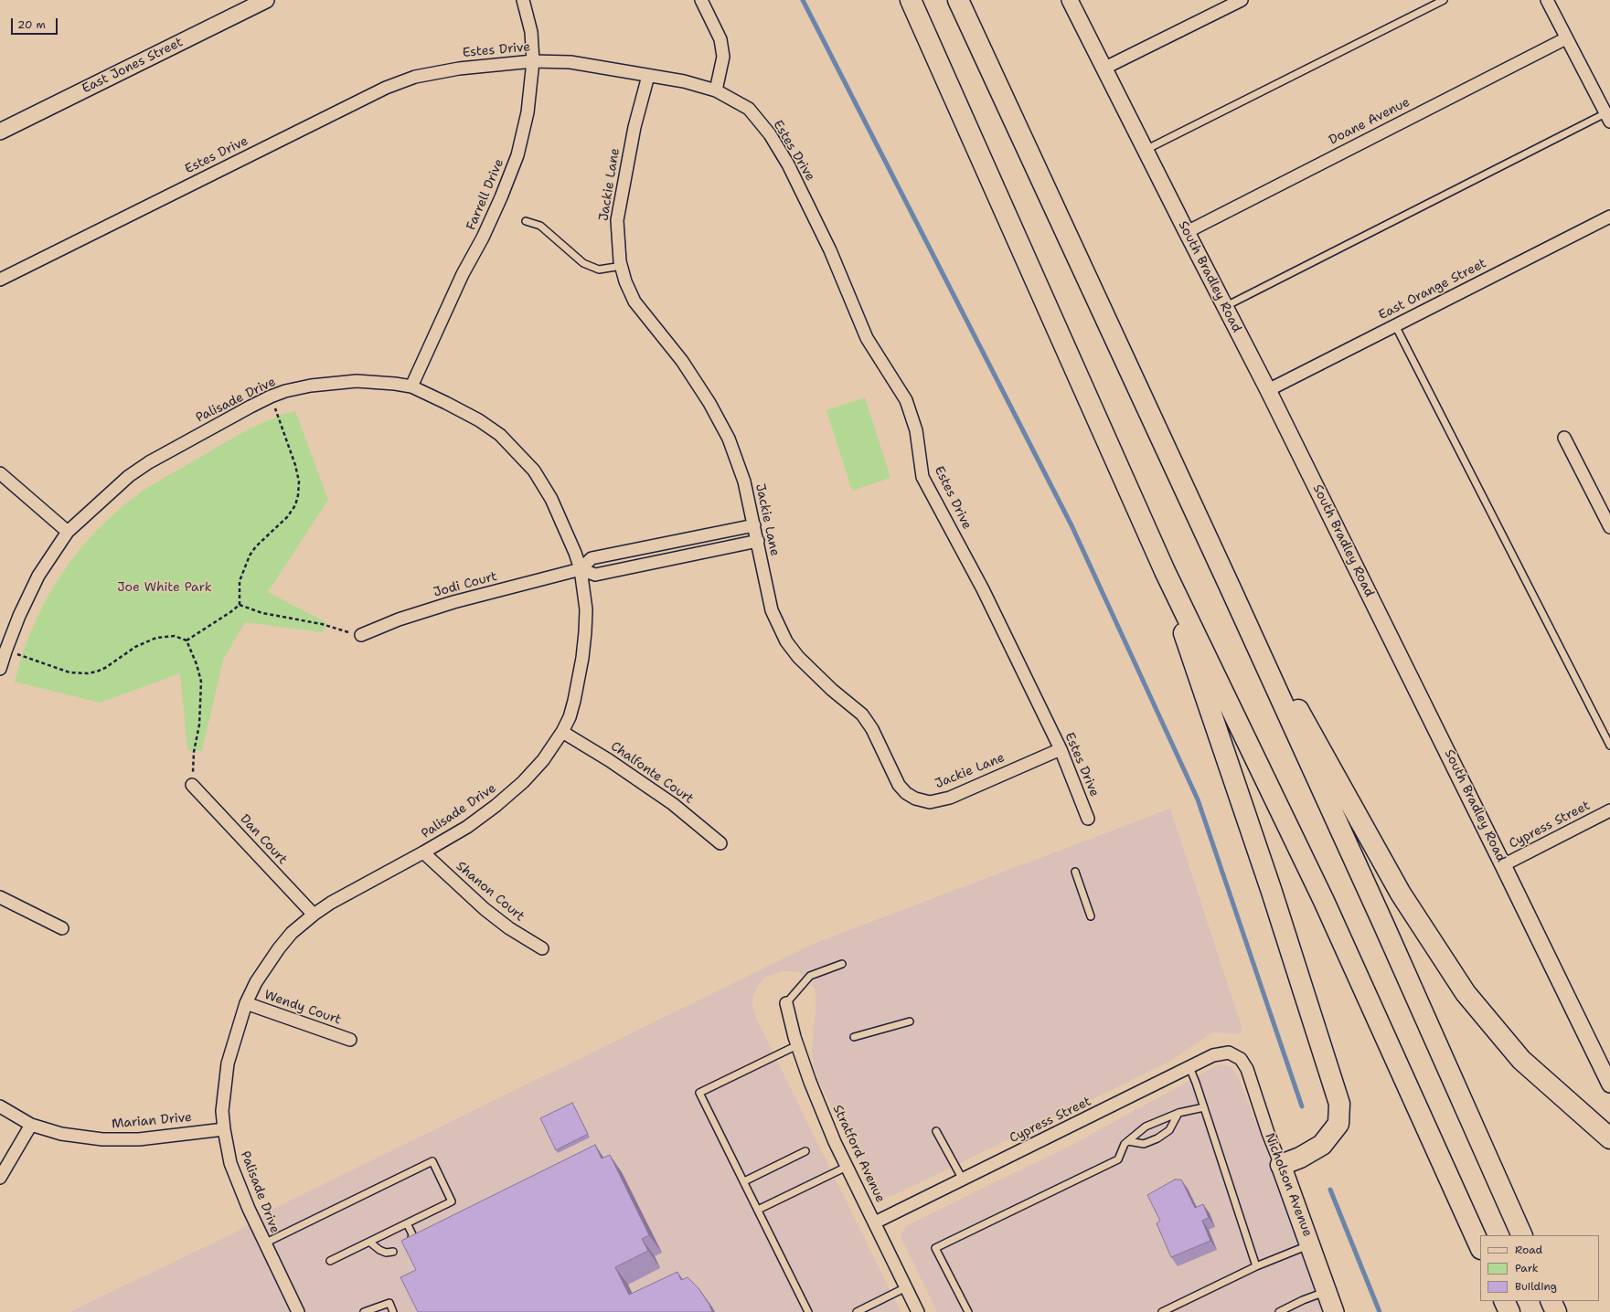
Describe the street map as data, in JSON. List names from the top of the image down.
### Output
{
  "streets": {
    "main road": ["Nicholson Avenue"],
    "street": [
      "Estes Drive",
      "East Jones Street",
      "Doane Avenue",
      "Jackie Lane",
      "Farrell Drive",
      "South Bradley Road",
      "East Orange Street",
      "Palisade Drive",
      "Jodi Court",
      "Chalfonte Court",
      "Cypress Street",
      "Dan Court",
      "Shanon Court",
      "Wendy Court",
      "Marian Drive",
      "Stratford Avenue"
    ]
  },
  "crossings": [
    ["Estes Drive", "Jackie Lane"],
    ["Estes Drive", "Farrell Drive"],
    ["Doane Avenue", "South Bradley Road"],
    ["Jackie Lane", "Jodi Court"],
    ["Farrell Drive", "Palisade Drive"],
    ["South Bradley Road", "East Orange Street"],
    ["South Bradley Road", "Cypress Street"],
    ["Palisade Drive", "Jodi Court"],
    ["Palisade Drive", "Chalfonte Court"],
    ["Palisade Drive", "Dan Court"],
    ["Palisade Drive", "Shanon Court"],
    ["Palisade Drive", "Wendy Court"],
    ["Palisade Drive", "Marian Drive"],
    ["Cypress Street", "Stratford Avenue"],
    ["Cypress Street", "Nicholson Avenue"]
  ],
  "parks": ["Joe White Park"],
  "legend": ["Road", "Park", "Building"],
  "scale_bar": "20 m"
}
